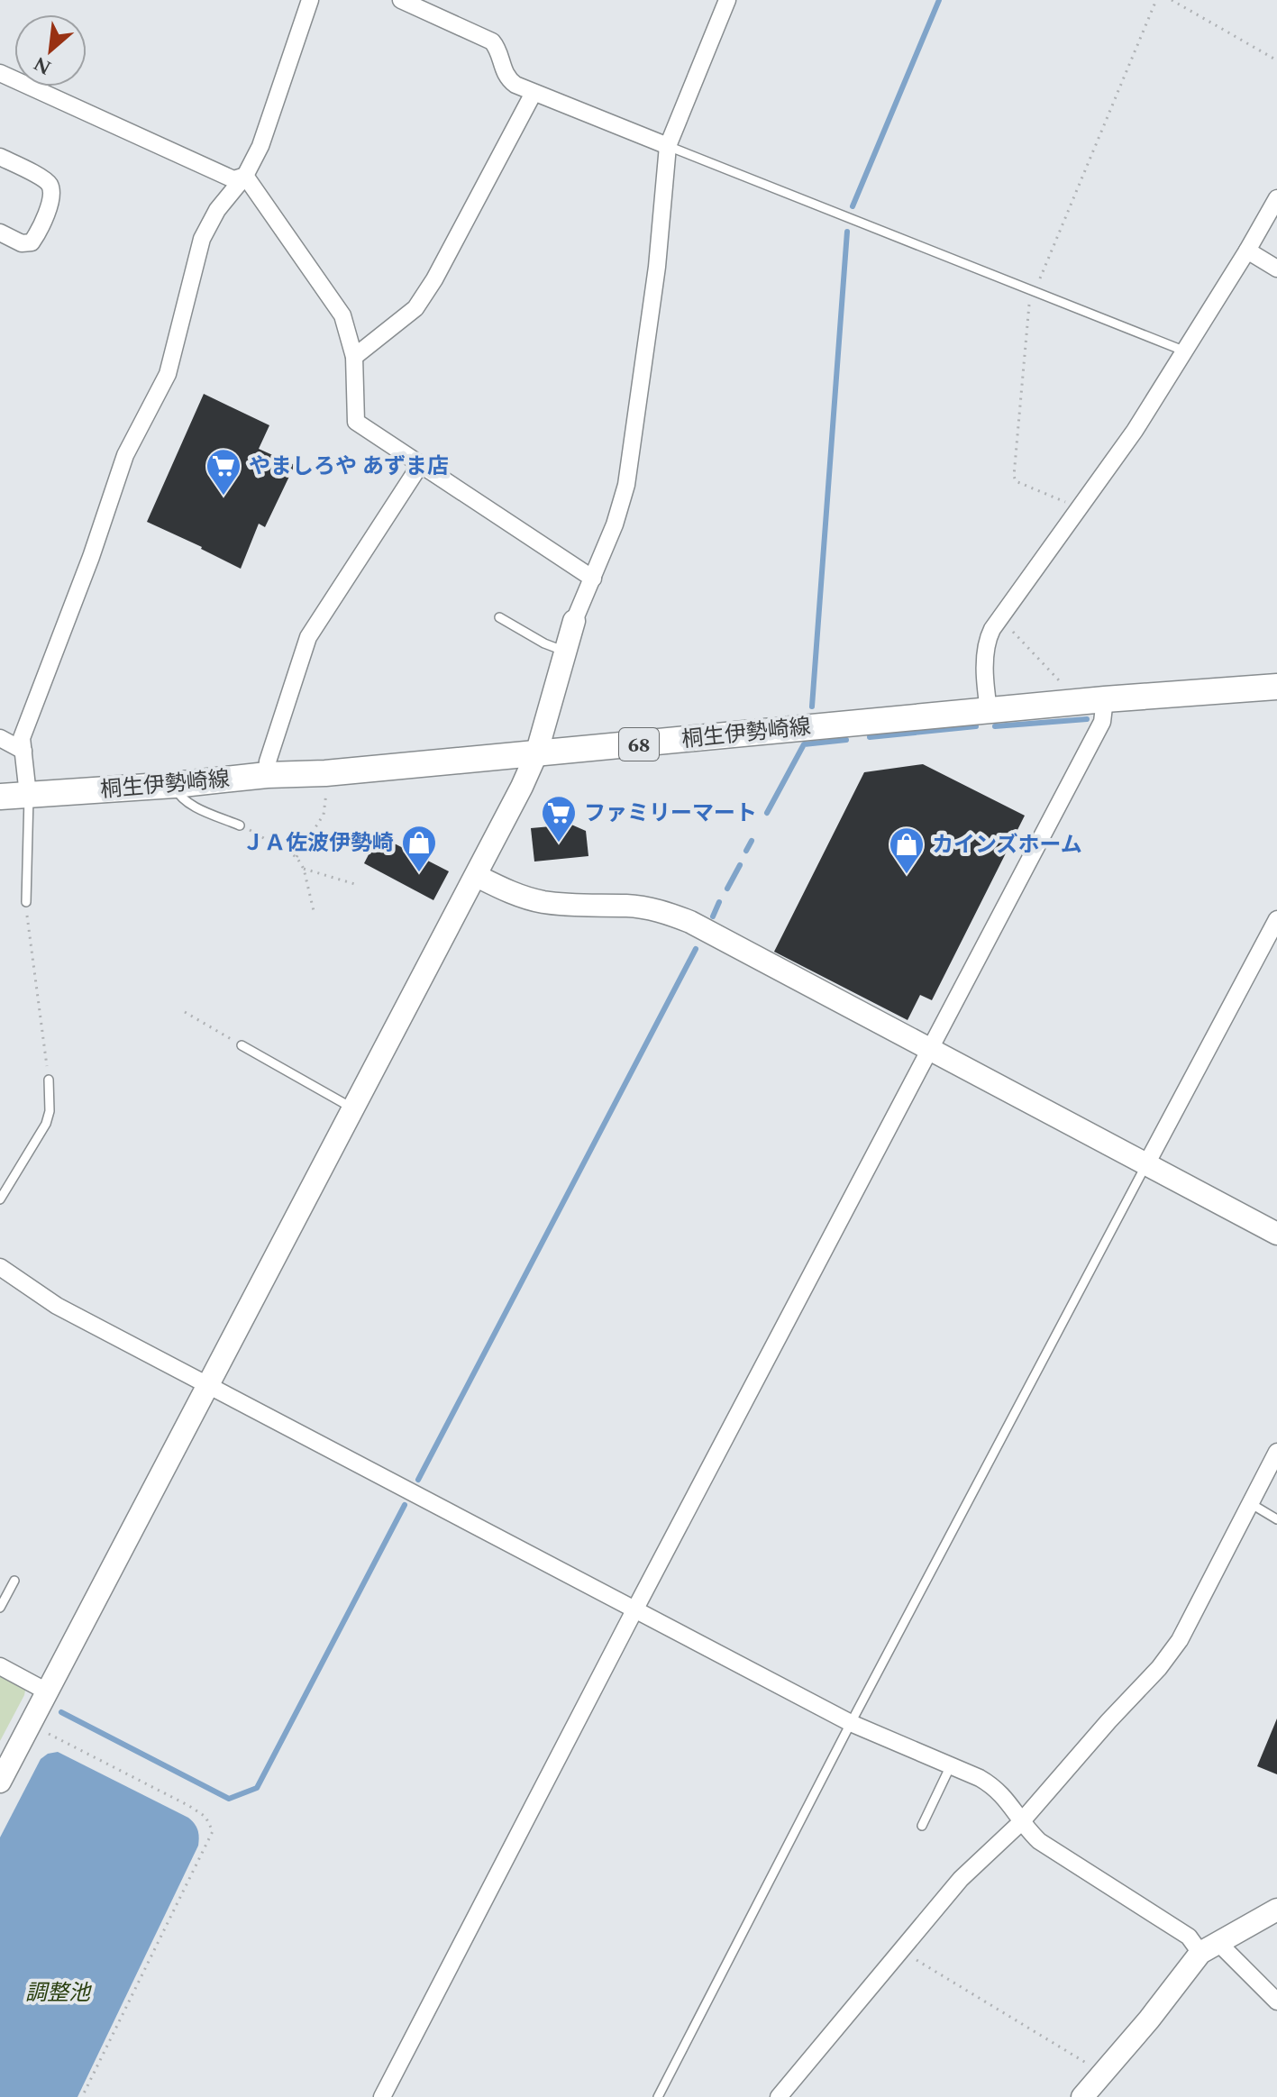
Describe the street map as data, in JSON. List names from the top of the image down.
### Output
{
  "streets": {
    "main road": ["桐生伊勢崎線", "68"]
  },
  "parks": ["調整池"],
  "places": {
    "supermarket": ["やましろや あずま店", "ファミリーマート"],
    "shop": ["ＪＡ佐波伊勢崎", "カインズホーム"]
  },
  "north": "bottom left"
}
